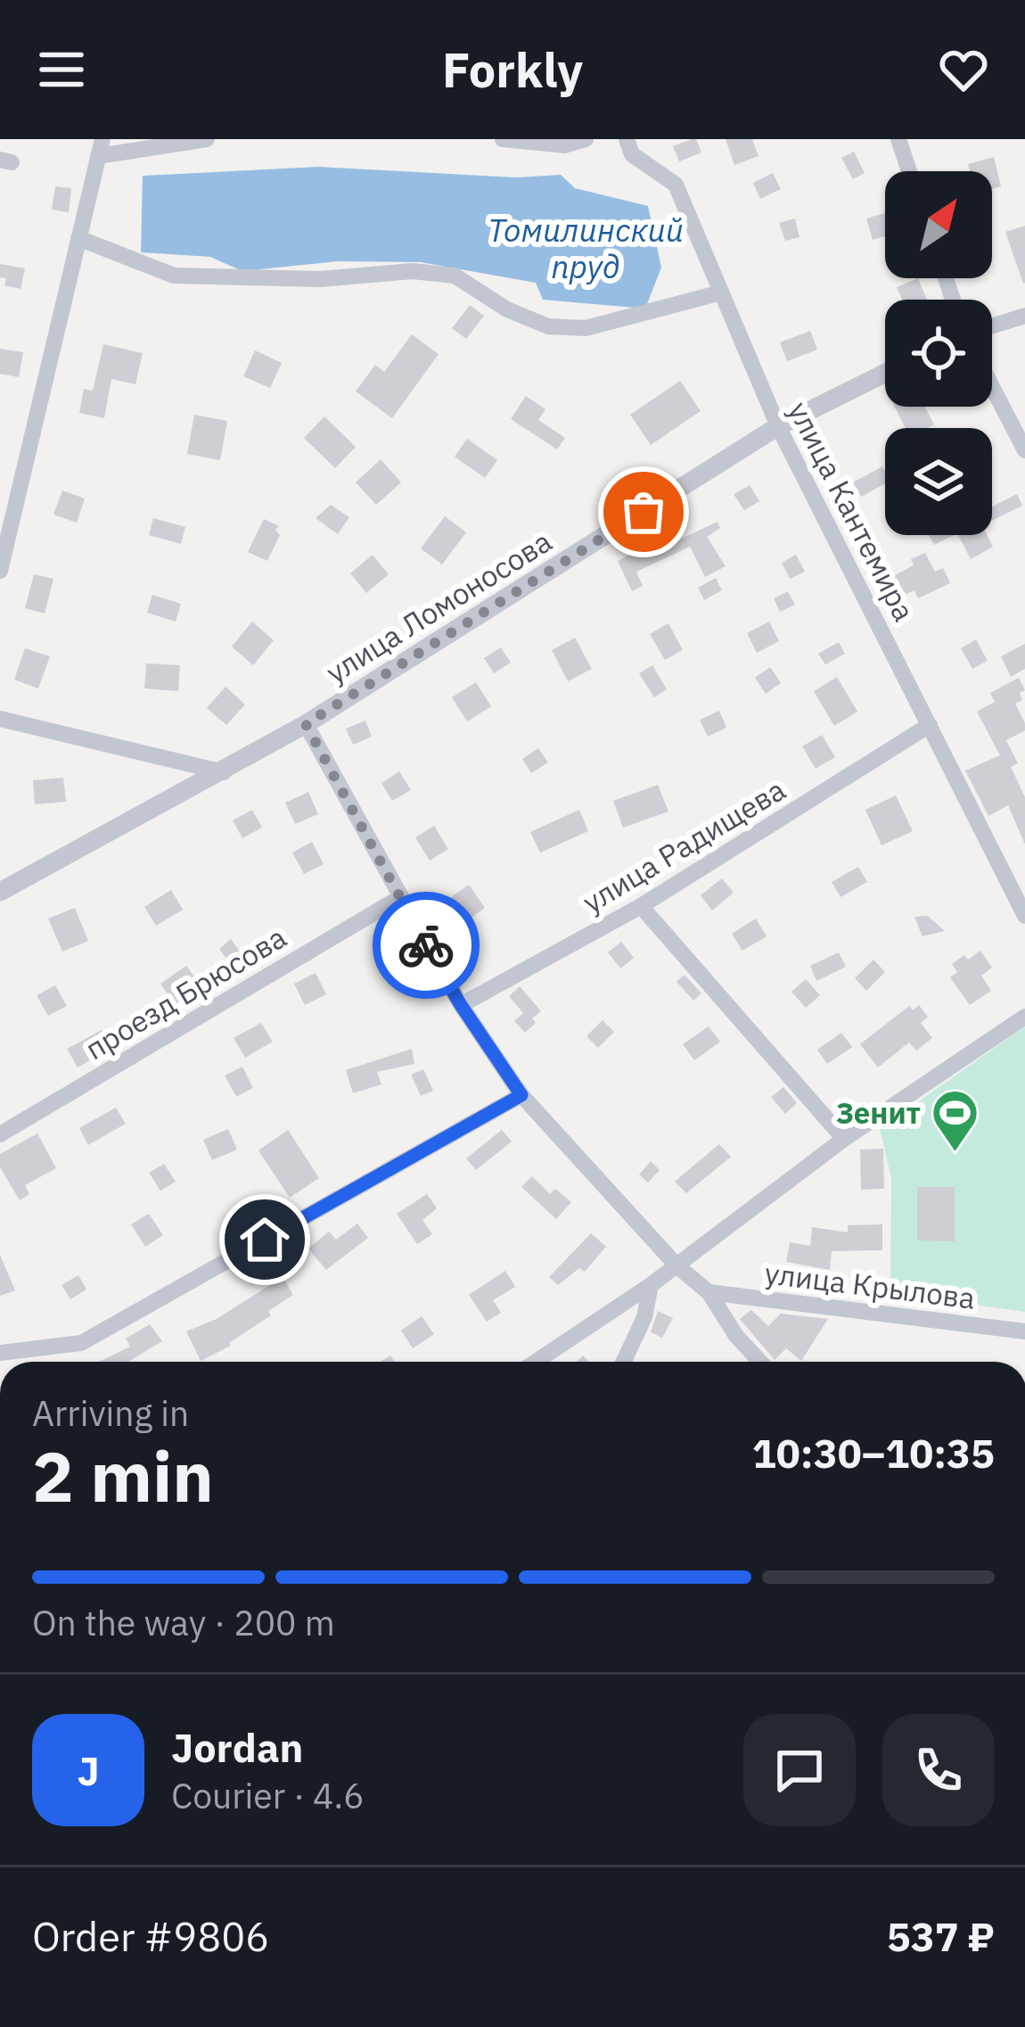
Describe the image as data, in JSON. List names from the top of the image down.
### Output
{
  "streets": {
    "street": [
      "улица Кантемира",
      "улица Ломоносова",
      "улица Радищева",
      "проезд Брюсова",
      "улица Крылова"
    ]
  },
  "crossings": [
    ["улица Кантемира", "улица Ломоносова"],
    ["улица Кантемира", "улица Радищева"]
  ],
  "water": ["Томилинский пруд"],
  "places": {
    "sports": ["Зенит"]
  },
  "north": "top right",
  "page": {
    "header": "Forkly",
    "heading": ["2 min", "Arriving in", "10:30–10:35"],
    "panel": [
      "Jordan",
      "Courier · 4.6",
      "Order #9806",
      "537 ₽"
    ],
    "bar": "On the way · 200 m",
    "round": "J"
  }
}
